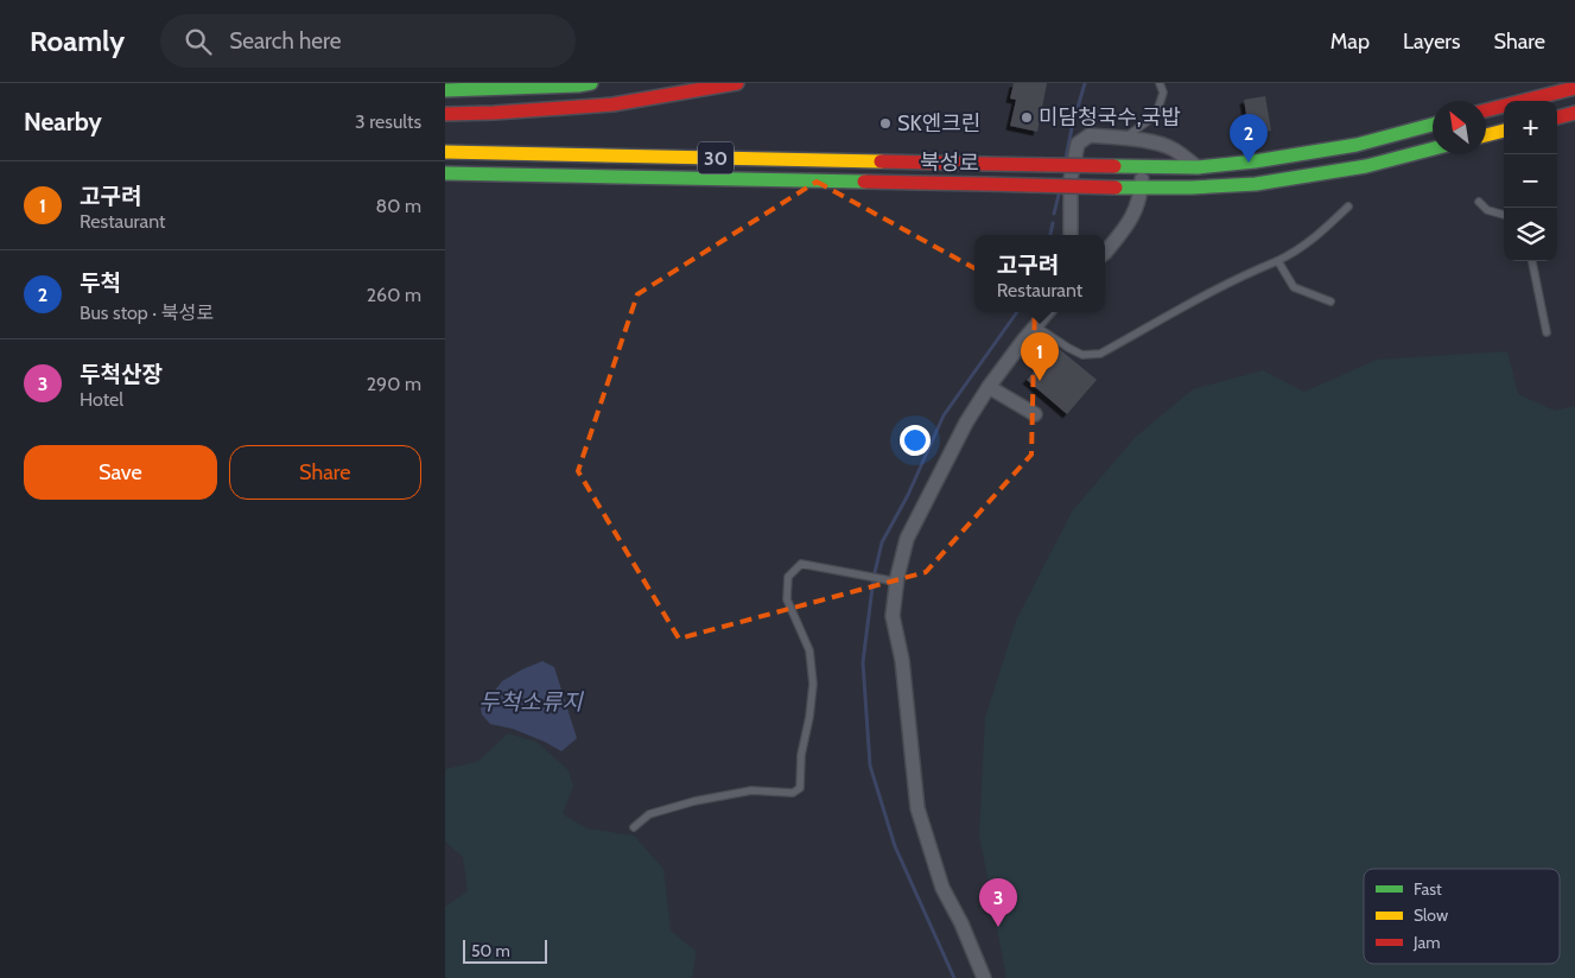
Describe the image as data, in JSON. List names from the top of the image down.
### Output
{
  "streets": {
    "main road": ["30", "북성로"]
  },
  "water": ["두척소류지"],
  "places": ["미담청국수,국밥", "SK엔크린"],
  "legend": ["Fast", "Slow", "Jam"],
  "scale_bar": "50 m",
  "north": "top left",
  "page": {
    "header": "Roamly",
    "search": "Search here",
    "nav": ["Map", "Layers", "Share"],
    "heading": ["Nearby", "3 results"],
    "map_buttons": ["+", "−"],
    "pins": ["2", "1", "3"],
    "list": [
      {
        "mark": "1",
        "name": "고구려",
        "note": "Restaurant",
        "value": "80 m"
      },
      {
        "mark": "2",
        "name": "두척",
        "note": "Bus stop · 북성로",
        "value": "260 m"
      },
      {
        "mark": "3",
        "name": "두척산장",
        "note": "Hotel",
        "value": "290 m"
      }
    ],
    "popup": ["고구려", "Restaurant"],
    "buttons": ["Save", "Share"],
    "scale": "50 m"
  }
}
